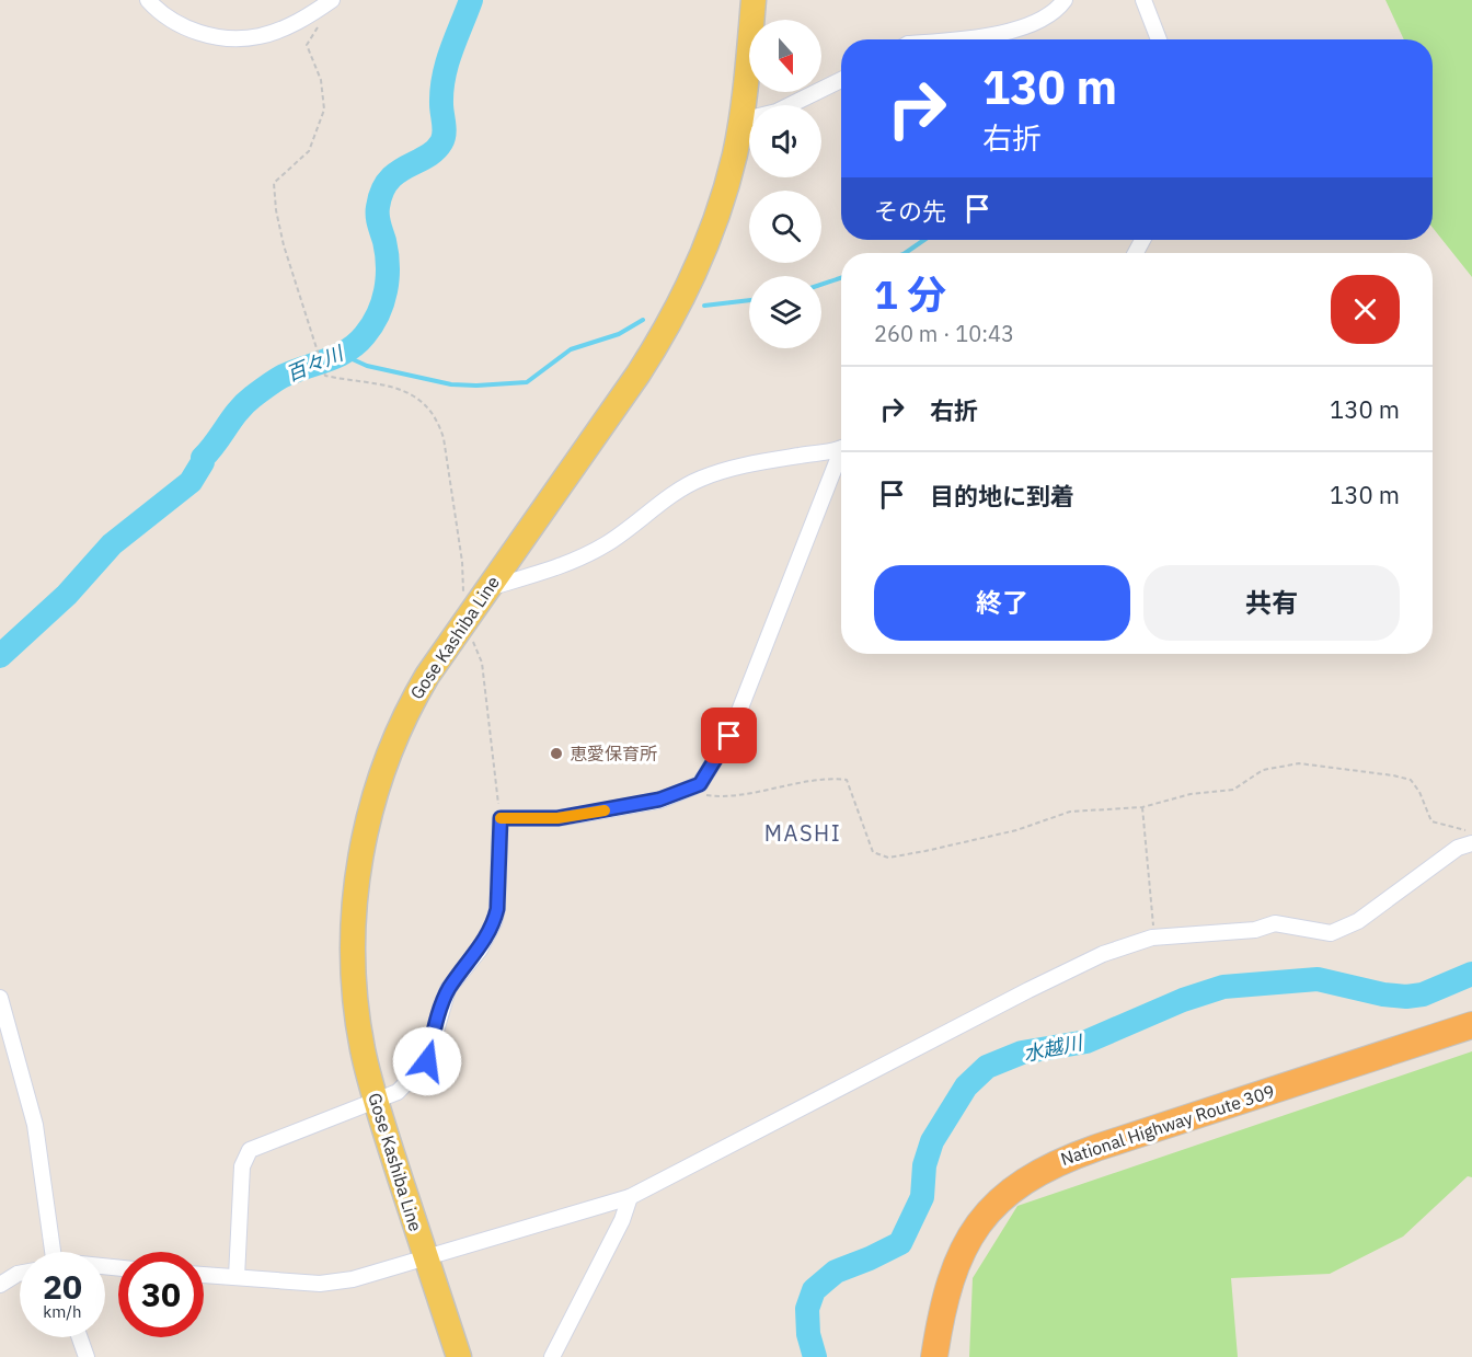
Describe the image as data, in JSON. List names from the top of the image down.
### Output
{
  "streets": {
    "highway": ["National Highway Route 309"],
    "main road": ["Gose Kashiba Line"]
  },
  "districts": ["MASHI"],
  "water": ["百々川", "水越川"],
  "places": ["恵愛保育所"],
  "north": "bottom",
  "page": {
    "turn": ["130 m", "右折"],
    "then": "その先",
    "heading": ["1 分", "260 m · 10:43"],
    "list": [
      {
        "name": "右折",
        "value": "130 m"
      },
      {
        "name": "目的地に到着",
        "value": "130 m"
      }
    ],
    "buttons": ["終了", "共有"],
    "speed": "20 km/h",
    "limit": "30"
  }
}
